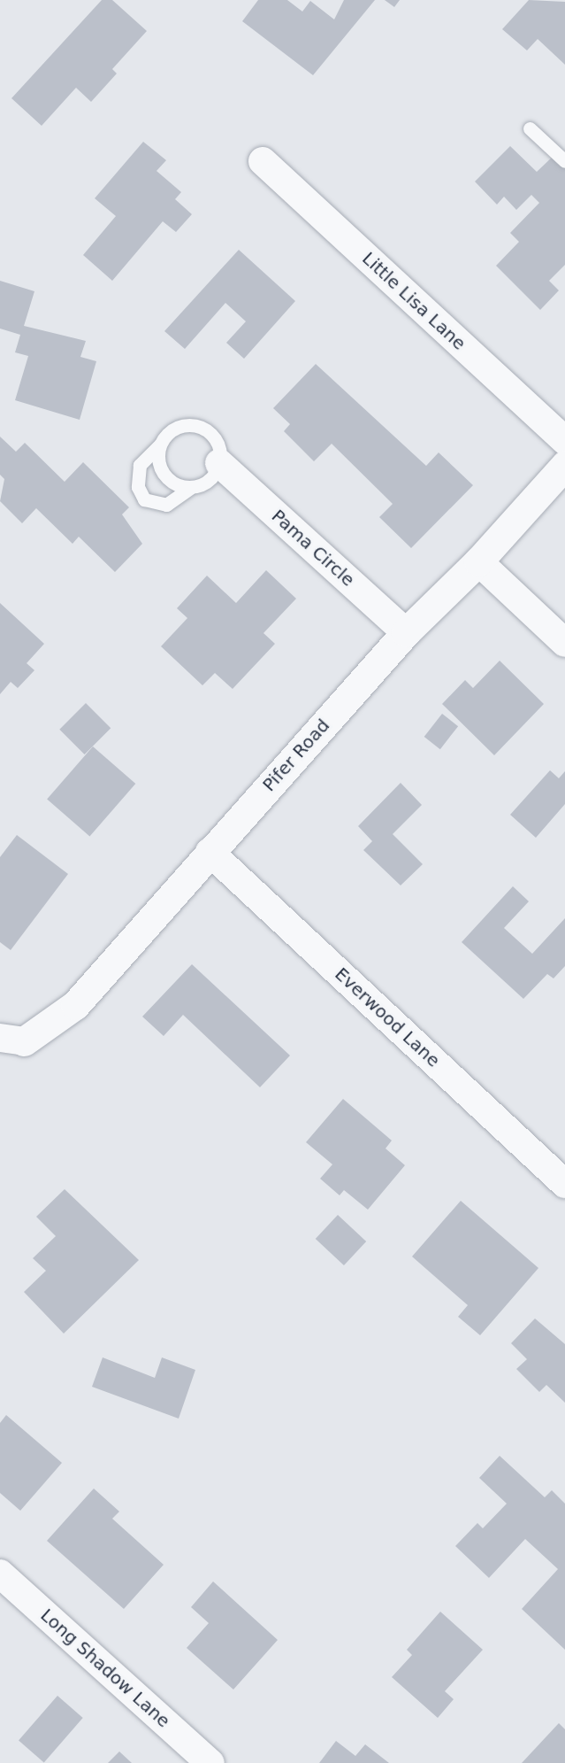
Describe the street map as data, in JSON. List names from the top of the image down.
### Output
{
  "streets": {
    "street": [
      "Little Lisa Lane",
      "Pama Circle",
      "Pifer Road",
      "Everwood Lane",
      "Long Shadow Lane"
    ]
  },
  "crossings": [
    ["Pama Circle", "Pifer Road"],
    ["Pifer Road", "Everwood Lane"]
  ]
}
